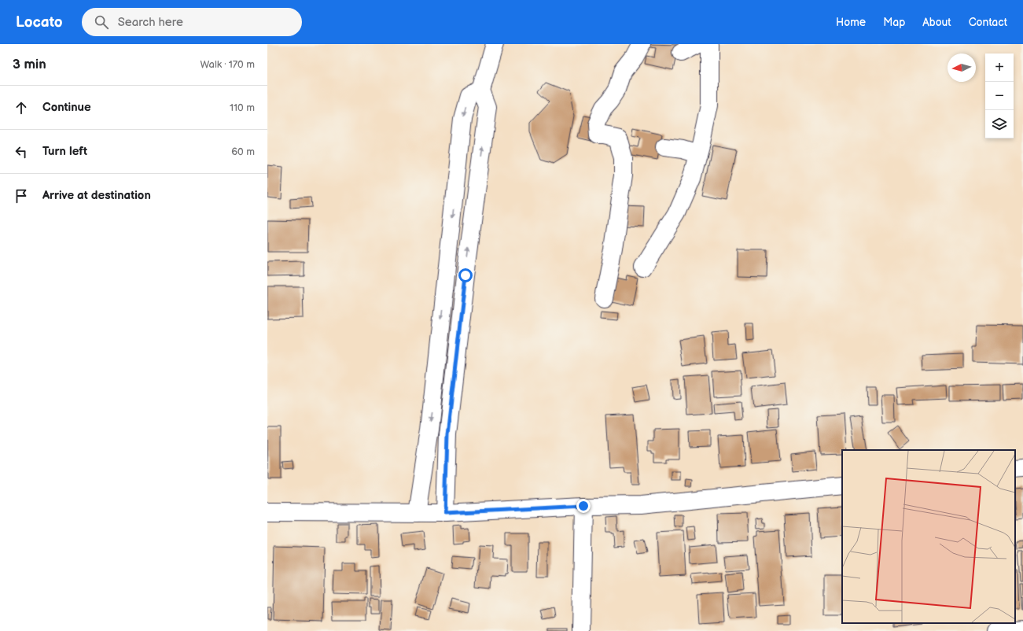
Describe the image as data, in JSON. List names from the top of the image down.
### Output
{
  "north": "left",
  "page": {
    "header": "Locato",
    "search": "Search here",
    "nav": [
      "Home",
      "Map",
      "About",
      "Contact"
    ],
    "heading": ["3 min", "Walk · 170 m"],
    "map_buttons": ["+", "−"],
    "list": [
      ["Continue", "110 m"],
      ["Turn left", "60 m"],
      "Arrive at destination"
    ]
  }
}
